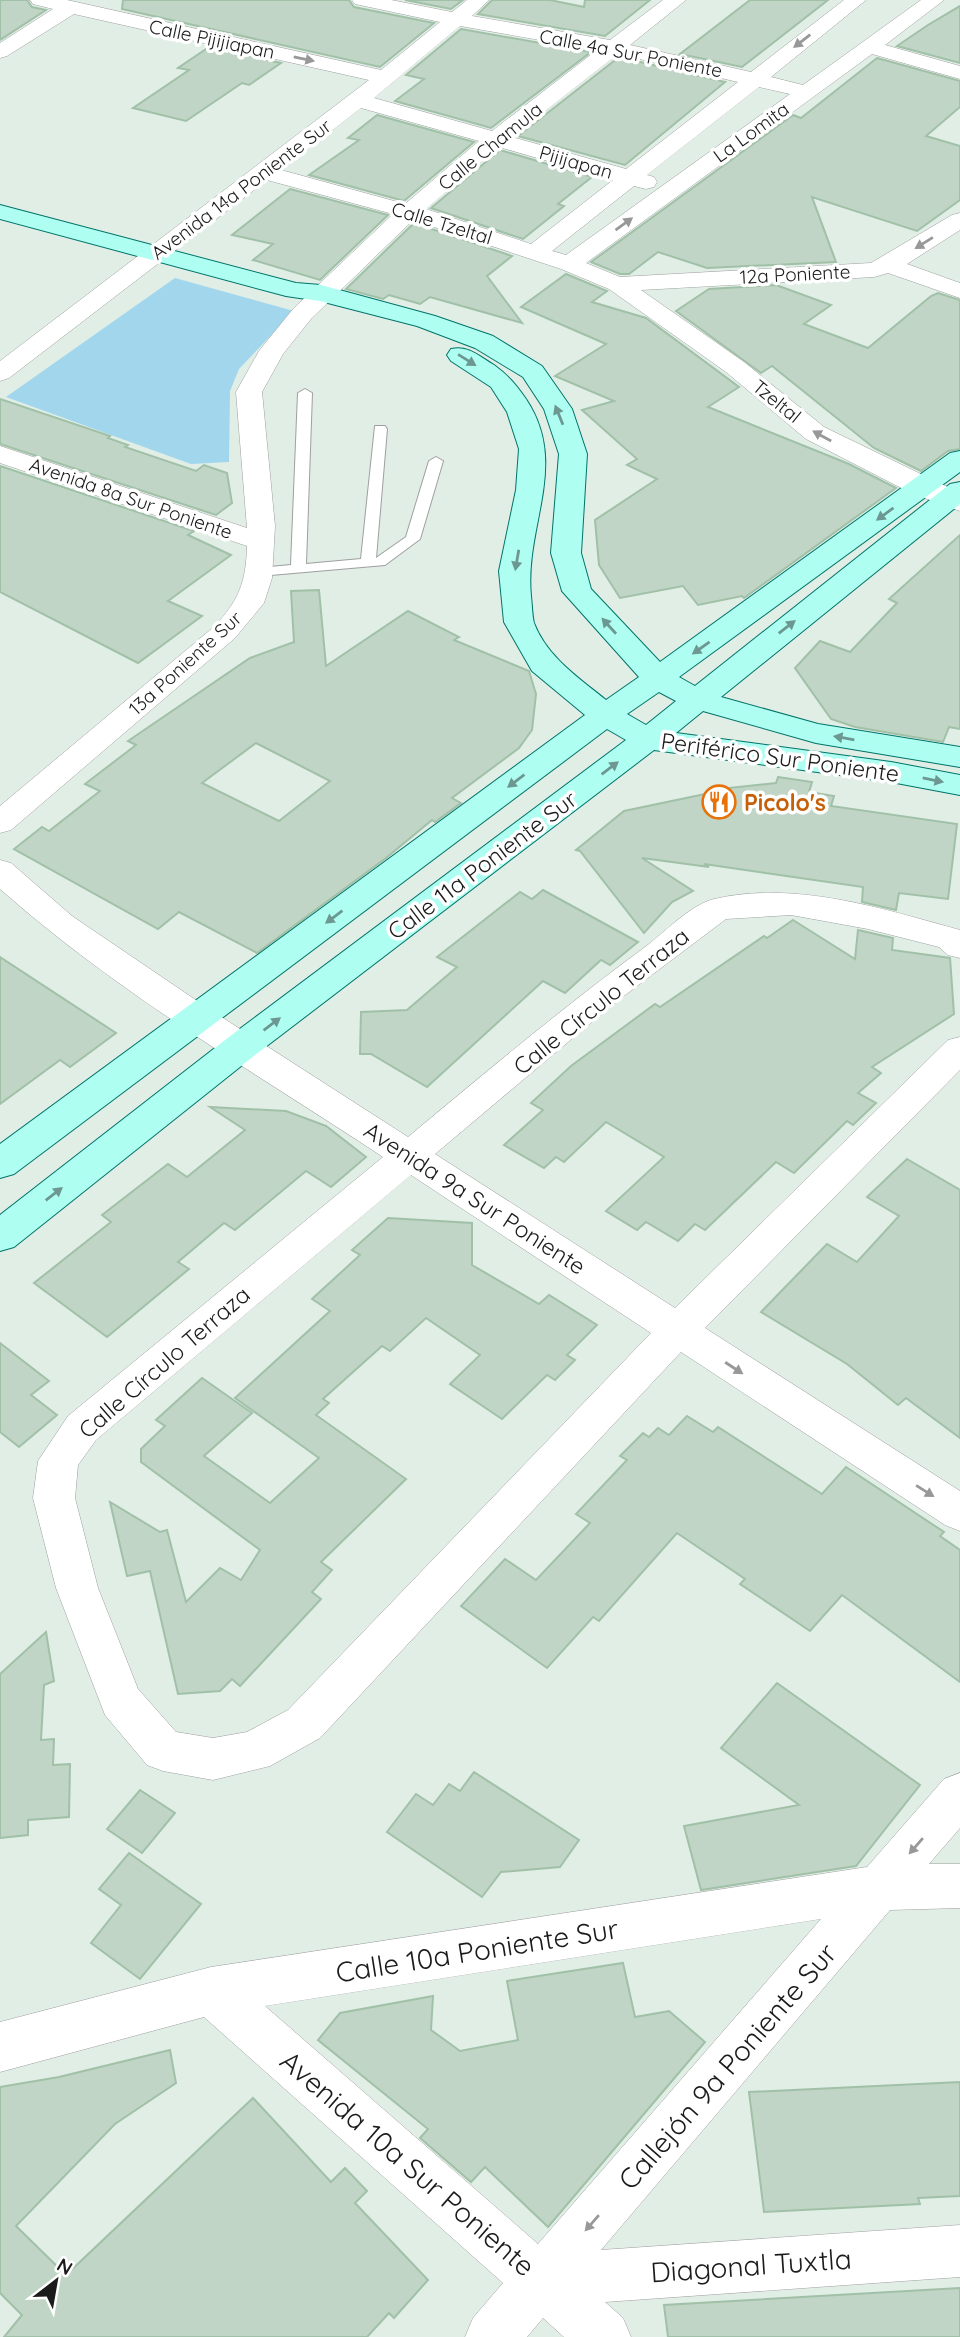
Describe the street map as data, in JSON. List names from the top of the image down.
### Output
{
  "streets": {
    "main road": ["Periférico Sur Poniente", "Calle 11a Poniente Sur"],
    "street": [
      "Calle Pijijiapan",
      "Calle 4a Sur Poniente",
      "La Lomita",
      "Calle Chamula",
      "Pijijapan",
      "Avenida 14a Poniente Sur",
      "Calle Tzeltal",
      "12a Poniente",
      "Tzeltal",
      "Avenida 8a Sur Poniente",
      "13a Poniente Sur",
      "Calle Círculo Terraza",
      "Avenida 9a Sur Poniente",
      "Calle 10a Poniente Sur",
      "Callejón 9a Poniente Sur",
      "Avenida 10a Sur Poniente",
      "Diagonal Tuxtla"
    ]
  },
  "crossings": [
    ["Calle Pijijiapan", "Avenida 14a Poniente Sur"],
    ["Calle 4a Sur Poniente", "La Lomita"],
    ["Calle 4a Sur Poniente", "Calle Chamula"],
    ["Calle 4a Sur Poniente", "Avenida 14a Poniente Sur"],
    ["La Lomita", "Pijijapan"],
    ["La Lomita", "Calle Tzeltal"],
    ["Calle Chamula", "Pijijapan"],
    ["Calle Chamula", "Calle Tzeltal"],
    ["Calle Chamula", "13a Poniente Sur"],
    ["Calle Chamula", "Periférico Sur Poniente"],
    ["Pijijapan", "Avenida 14a Poniente Sur"],
    ["Avenida 14a Poniente Sur", "Calle Tzeltal"],
    ["Calle Tzeltal", "12a Poniente"],
    ["Calle Tzeltal", "Tzeltal"],
    ["12a Poniente", "Tzeltal"],
    ["Tzeltal", "Calle 11a Poniente Sur"],
    ["Avenida 8a Sur Poniente", "13a Poniente Sur"],
    ["13a Poniente Sur", "Periférico Sur Poniente"],
    ["Periférico Sur Poniente", "Calle 11a Poniente Sur"],
    ["Calle 11a Poniente Sur", "Avenida 9a Sur Poniente"],
    ["Calle Círculo Terraza", "Avenida 9a Sur Poniente"],
    ["Calle 10a Poniente Sur", "Callejón 9a Poniente Sur"],
    ["Calle 10a Poniente Sur", "Avenida 10a Sur Poniente"],
    ["Callejón 9a Poniente Sur", "Avenida 10a Sur Poniente"],
    ["Callejón 9a Poniente Sur", "Diagonal Tuxtla"],
    ["Avenida 10a Sur Poniente", "Diagonal Tuxtla"]
  ],
  "one_way": ["Calle Pijijiapan", "Tzeltal", "Callejón 9a Poniente Sur"],
  "places": {
    "restaurant": ["Picolo's"]
  },
  "north": "top right"
}
